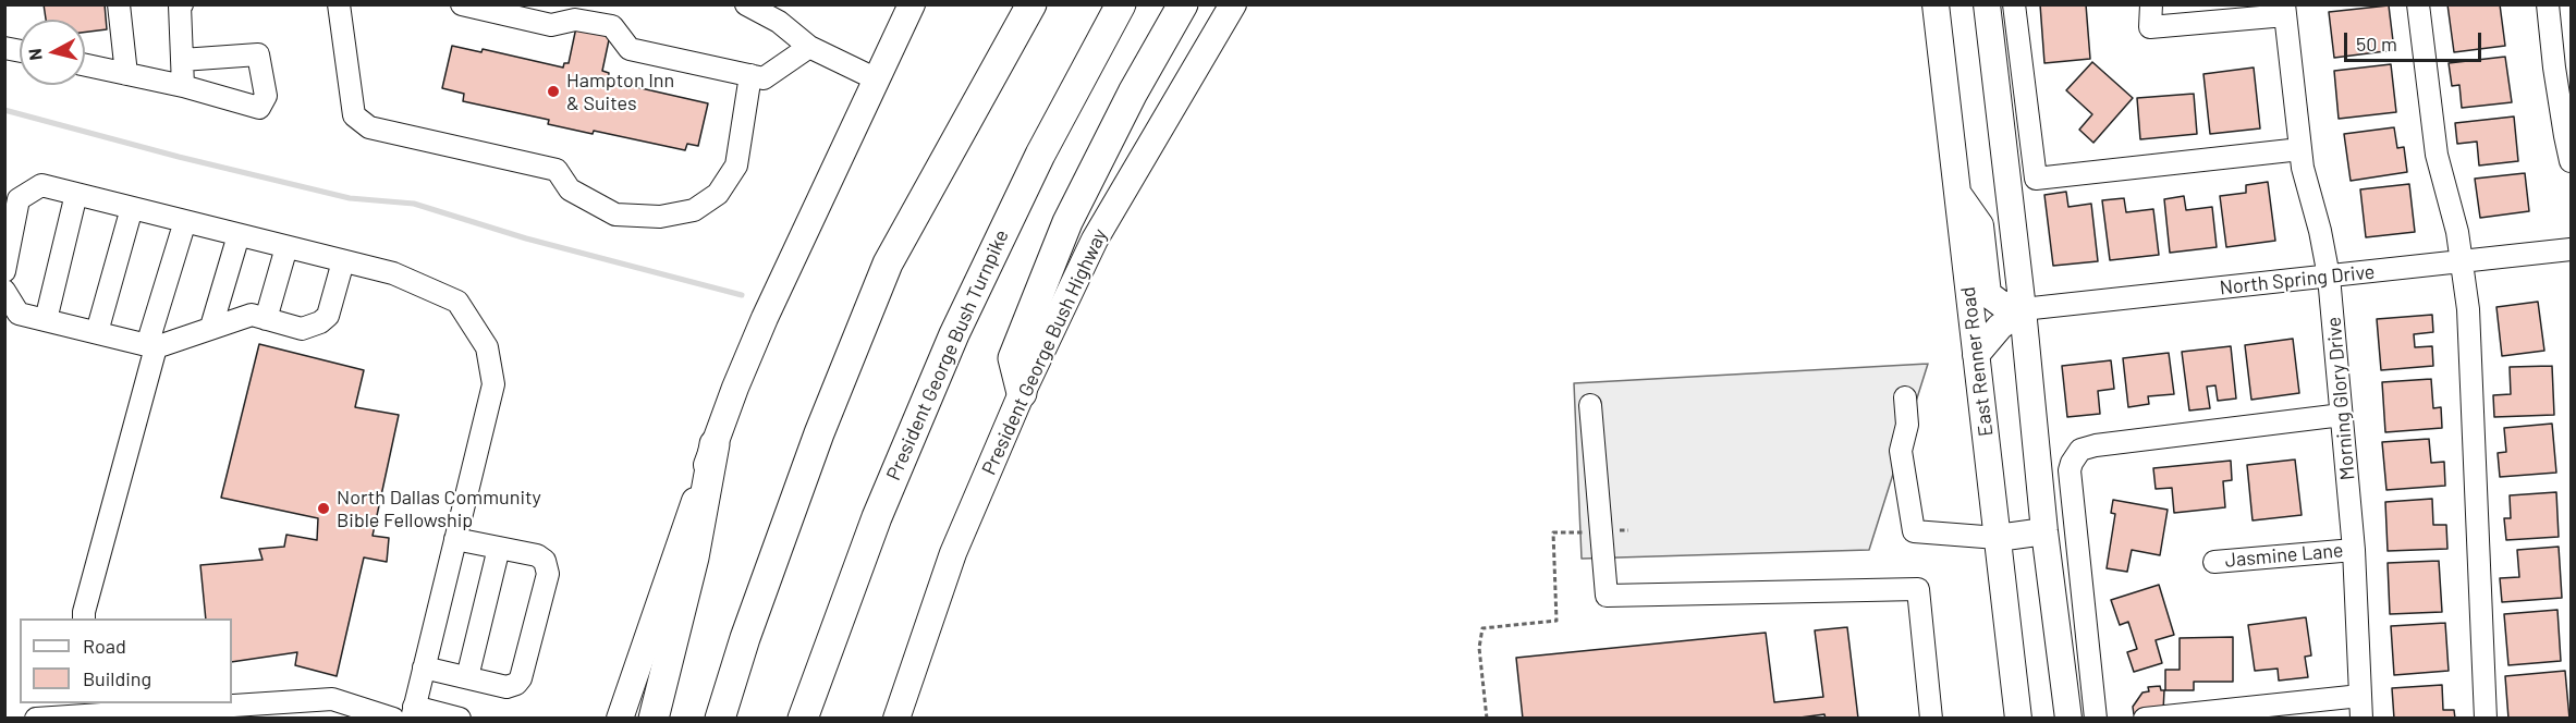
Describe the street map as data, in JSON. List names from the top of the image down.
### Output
{
  "streets": {
    "highway": ["President George Bush Turnpike"],
    "main road": ["President George Bush Highway", "East Renner Road"],
    "street": ["North Spring Drive", "Morning Glory Drive", "Jasmine Lane"]
  },
  "crossings": [
    ["North Spring Drive", "Morning Glory Drive"],
    ["Morning Glory Drive", "Jasmine Lane"]
  ],
  "places": ["Hampton Inn & Suites", "North Dallas Community Bible Fellowship"],
  "legend": ["Road", "Building"],
  "scale_bar": "50 m",
  "north": "left"
}
